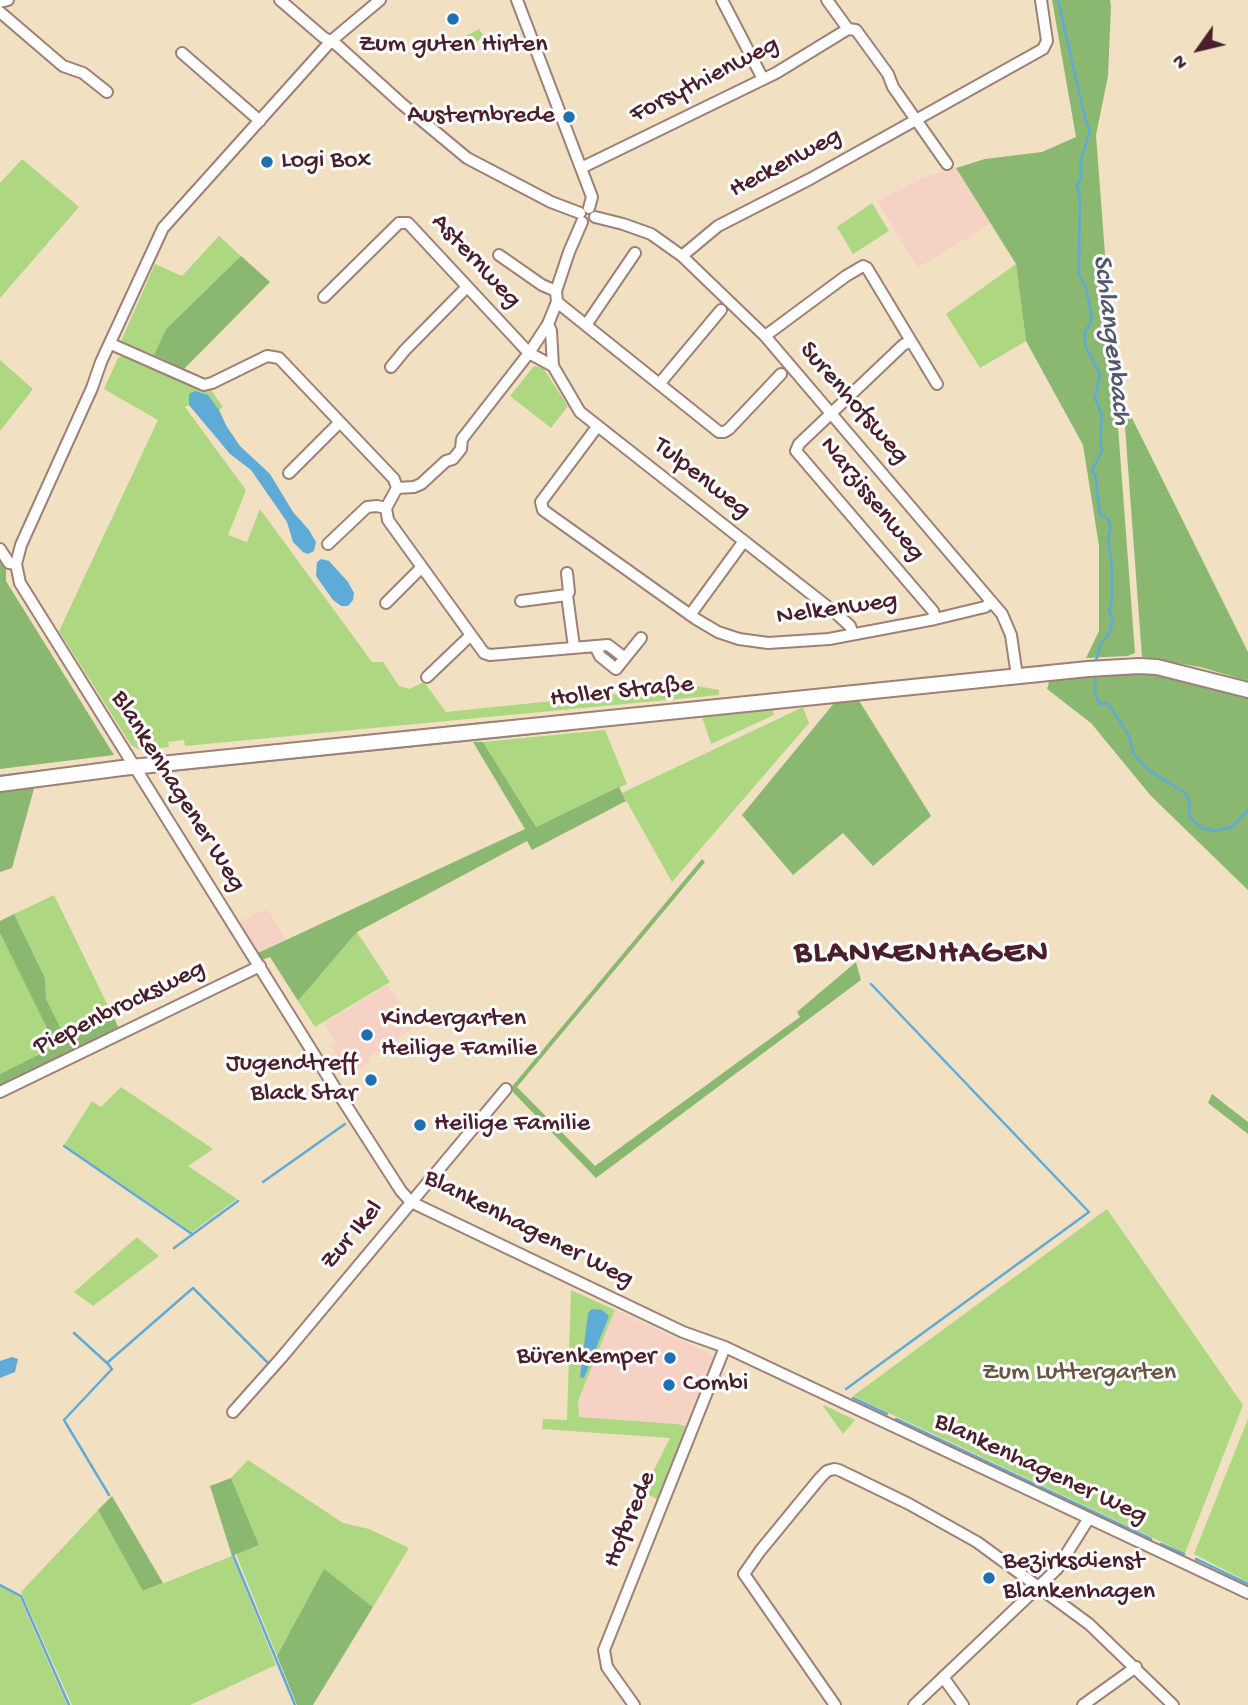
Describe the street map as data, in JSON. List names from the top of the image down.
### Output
{
  "streets": {
    "street": [
      "Forsythienweg",
      "Heckenweg",
      "Asternweg",
      "Surenhofsweg",
      "Tulpenweg",
      "Narzissenweg",
      "Nelkenweg",
      "Holler Straße",
      "Blankenhagener Weg",
      "Piepenbrocksweg",
      "Zur Ikel",
      "Hofbrede"
    ]
  },
  "crossings": [
    ["Heckenweg", "Surenhofsweg"],
    ["Surenhofsweg", "Narzissenweg"],
    ["Surenhofsweg", "Nelkenweg"],
    ["Surenhofsweg", "Holler Straße"],
    ["Tulpenweg", "Nelkenweg"],
    ["Narzissenweg", "Nelkenweg"],
    ["Holler Straße", "Blankenhagener Weg"],
    ["Blankenhagener Weg", "Piepenbrocksweg"],
    ["Blankenhagener Weg", "Zur Ikel"],
    ["Blankenhagener Weg", "Hofbrede"]
  ],
  "districts": ["BLANKENHAGEN"],
  "water": ["Schlangenbach"],
  "parks": ["Zum Luttergarten"],
  "places": [
    "Zum guten Hirten",
    "Austernbrede",
    "Logi Box",
    "Kindergarten Heilige Familie",
    "Jugendtreff Black Star",
    "Heilige Familie",
    "Bürenkemper",
    "Combi",
    "Bezirksdienst Blankenhagen"
  ],
  "north": "bottom left"
}
